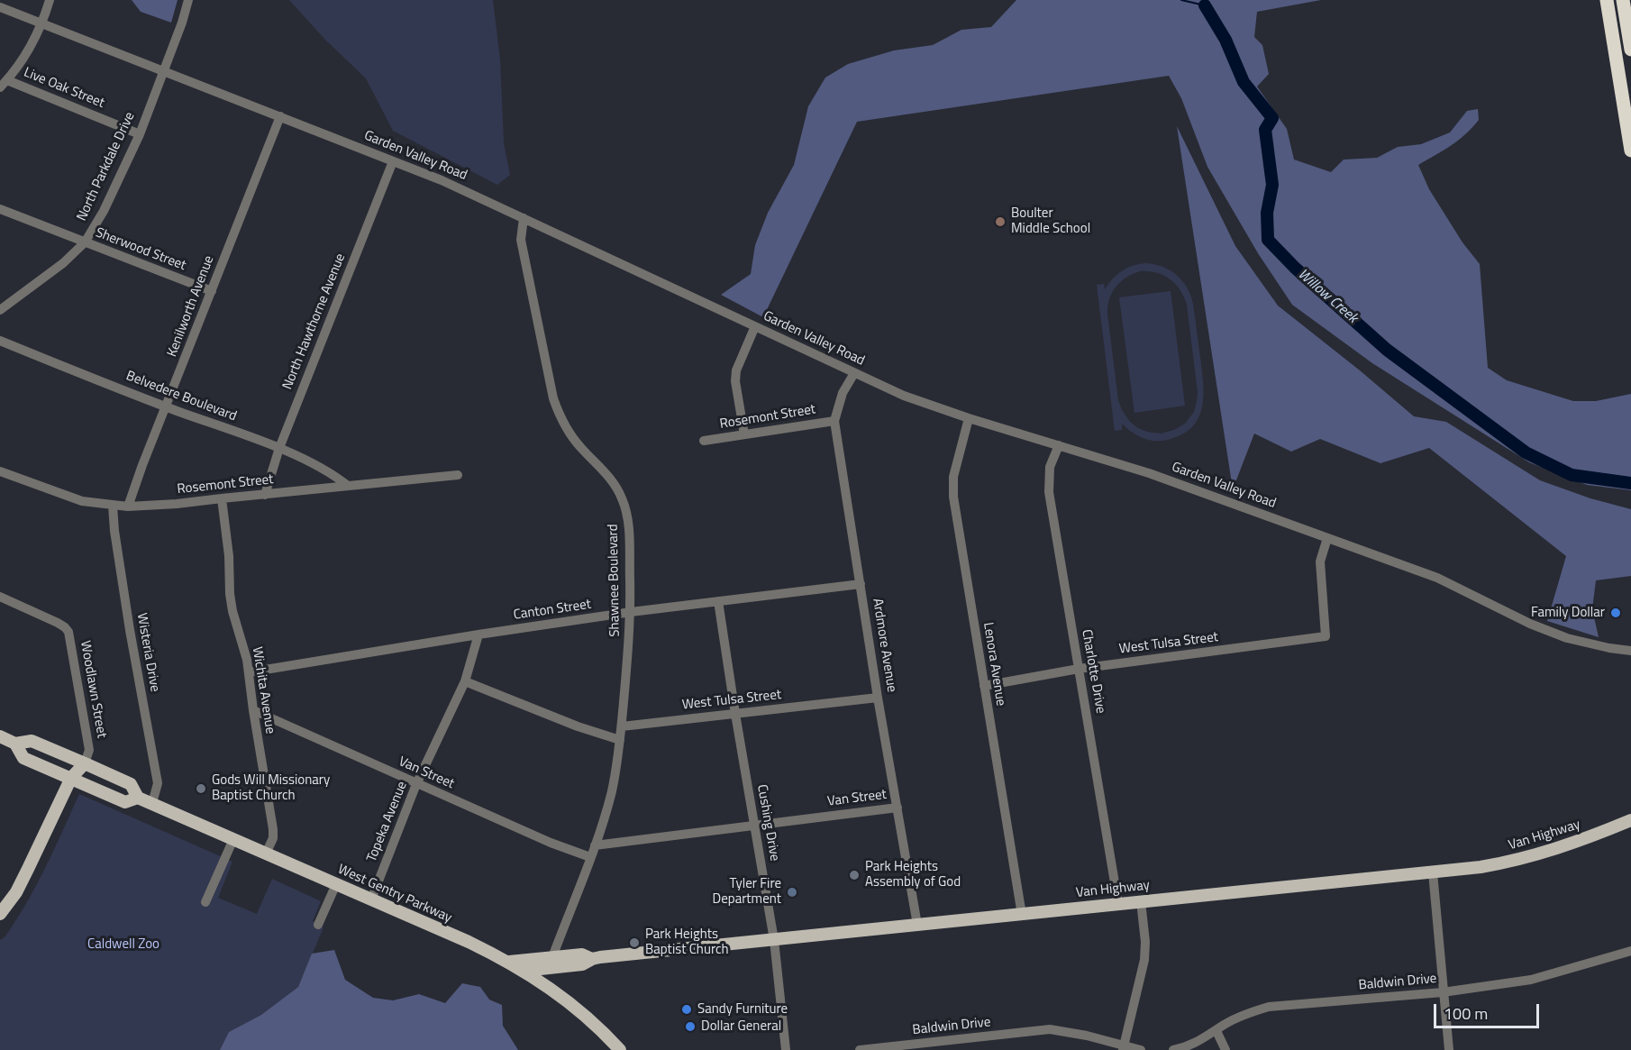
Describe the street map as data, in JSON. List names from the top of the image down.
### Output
{
  "streets": {
    "main road": ["Van Highway", "West Gentry Parkway"],
    "street": [
      "Live Oak Street",
      "Garden Valley Road",
      "North Parkdale Drive",
      "Sherwood Street",
      "Kenilworth Avenue",
      "North Hawthorne Avenue",
      "Belvedere Boulevard",
      "Rosemont Street",
      "Shawnee Boulevard",
      "Canton Street",
      "West Tulsa Street",
      "Ardmore Avenue",
      "Wisteria Drive",
      "Lenora Avenue",
      "Charlotte Drive",
      "Woodlawn Street",
      "Wichita Avenue",
      "Van Street",
      "Topeka Avenue",
      "Cushing Drive",
      "Baldwin Drive"
    ]
  },
  "crossings": [
    ["Live Oak Street", "North Parkdale Drive"],
    ["Garden Valley Road", "North Parkdale Drive"],
    ["Garden Valley Road", "Kenilworth Avenue"],
    ["Garden Valley Road", "North Hawthorne Avenue"],
    ["Garden Valley Road", "Shawnee Boulevard"],
    ["Garden Valley Road", "West Tulsa Street"],
    ["Garden Valley Road", "Ardmore Avenue"],
    ["Garden Valley Road", "Lenora Avenue"],
    ["Garden Valley Road", "Charlotte Drive"],
    ["North Parkdale Drive", "Sherwood Street"],
    ["Sherwood Street", "Kenilworth Avenue"],
    ["Kenilworth Avenue", "Belvedere Boulevard"],
    ["Kenilworth Avenue", "Rosemont Street"],
    ["North Hawthorne Avenue", "Belvedere Boulevard"],
    ["North Hawthorne Avenue", "Rosemont Street"],
    ["Belvedere Boulevard", "Rosemont Street"],
    ["Rosemont Street", "Ardmore Avenue"],
    ["Rosemont Street", "Wisteria Drive"],
    ["Rosemont Street", "Wichita Avenue"],
    ["Shawnee Boulevard", "Canton Street"],
    ["Shawnee Boulevard", "West Tulsa Street"],
    ["Shawnee Boulevard", "Van Street"],
    ["Shawnee Boulevard", "Van Highway"],
    ["Canton Street", "Ardmore Avenue"],
    ["Canton Street", "Wichita Avenue"],
    ["Canton Street", "Topeka Avenue"],
    ["Canton Street", "Cushing Drive"],
    ["West Tulsa Street", "Ardmore Avenue"],
    ["West Tulsa Street", "Lenora Avenue"],
    ["West Tulsa Street", "Charlotte Drive"],
    ["West Tulsa Street", "Cushing Drive"],
    ["Ardmore Avenue", "Van Street"],
    ["Ardmore Avenue", "Van Highway"],
    ["Wisteria Drive", "West Gentry Parkway"],
    ["Lenora Avenue", "Van Highway"],
    ["Charlotte Drive", "Van Highway"],
    ["Woodlawn Street", "West Gentry Parkway"],
    ["Wichita Avenue", "Van Street"],
    ["Wichita Avenue", "West Gentry Parkway"],
    ["Van Street", "Topeka Avenue"],
    ["Van Street", "Cushing Drive"],
    ["Topeka Avenue", "West Gentry Parkway"],
    ["Cushing Drive", "Van Highway"],
    ["Van Highway", "West Gentry Parkway"]
  ],
  "water": ["Willow Creek"],
  "parks": ["Caldwell Zoo"],
  "places": [
    "Boulter Middle School",
    "Family Dollar",
    "Gods Will Missionary Baptist Church",
    "Park Heights Assembly of God",
    "Tyler Fire Department",
    "Park Heights Baptist Church",
    "Sandy Furniture",
    "Dollar General"
  ],
  "scale_bar": "100 m"
}
